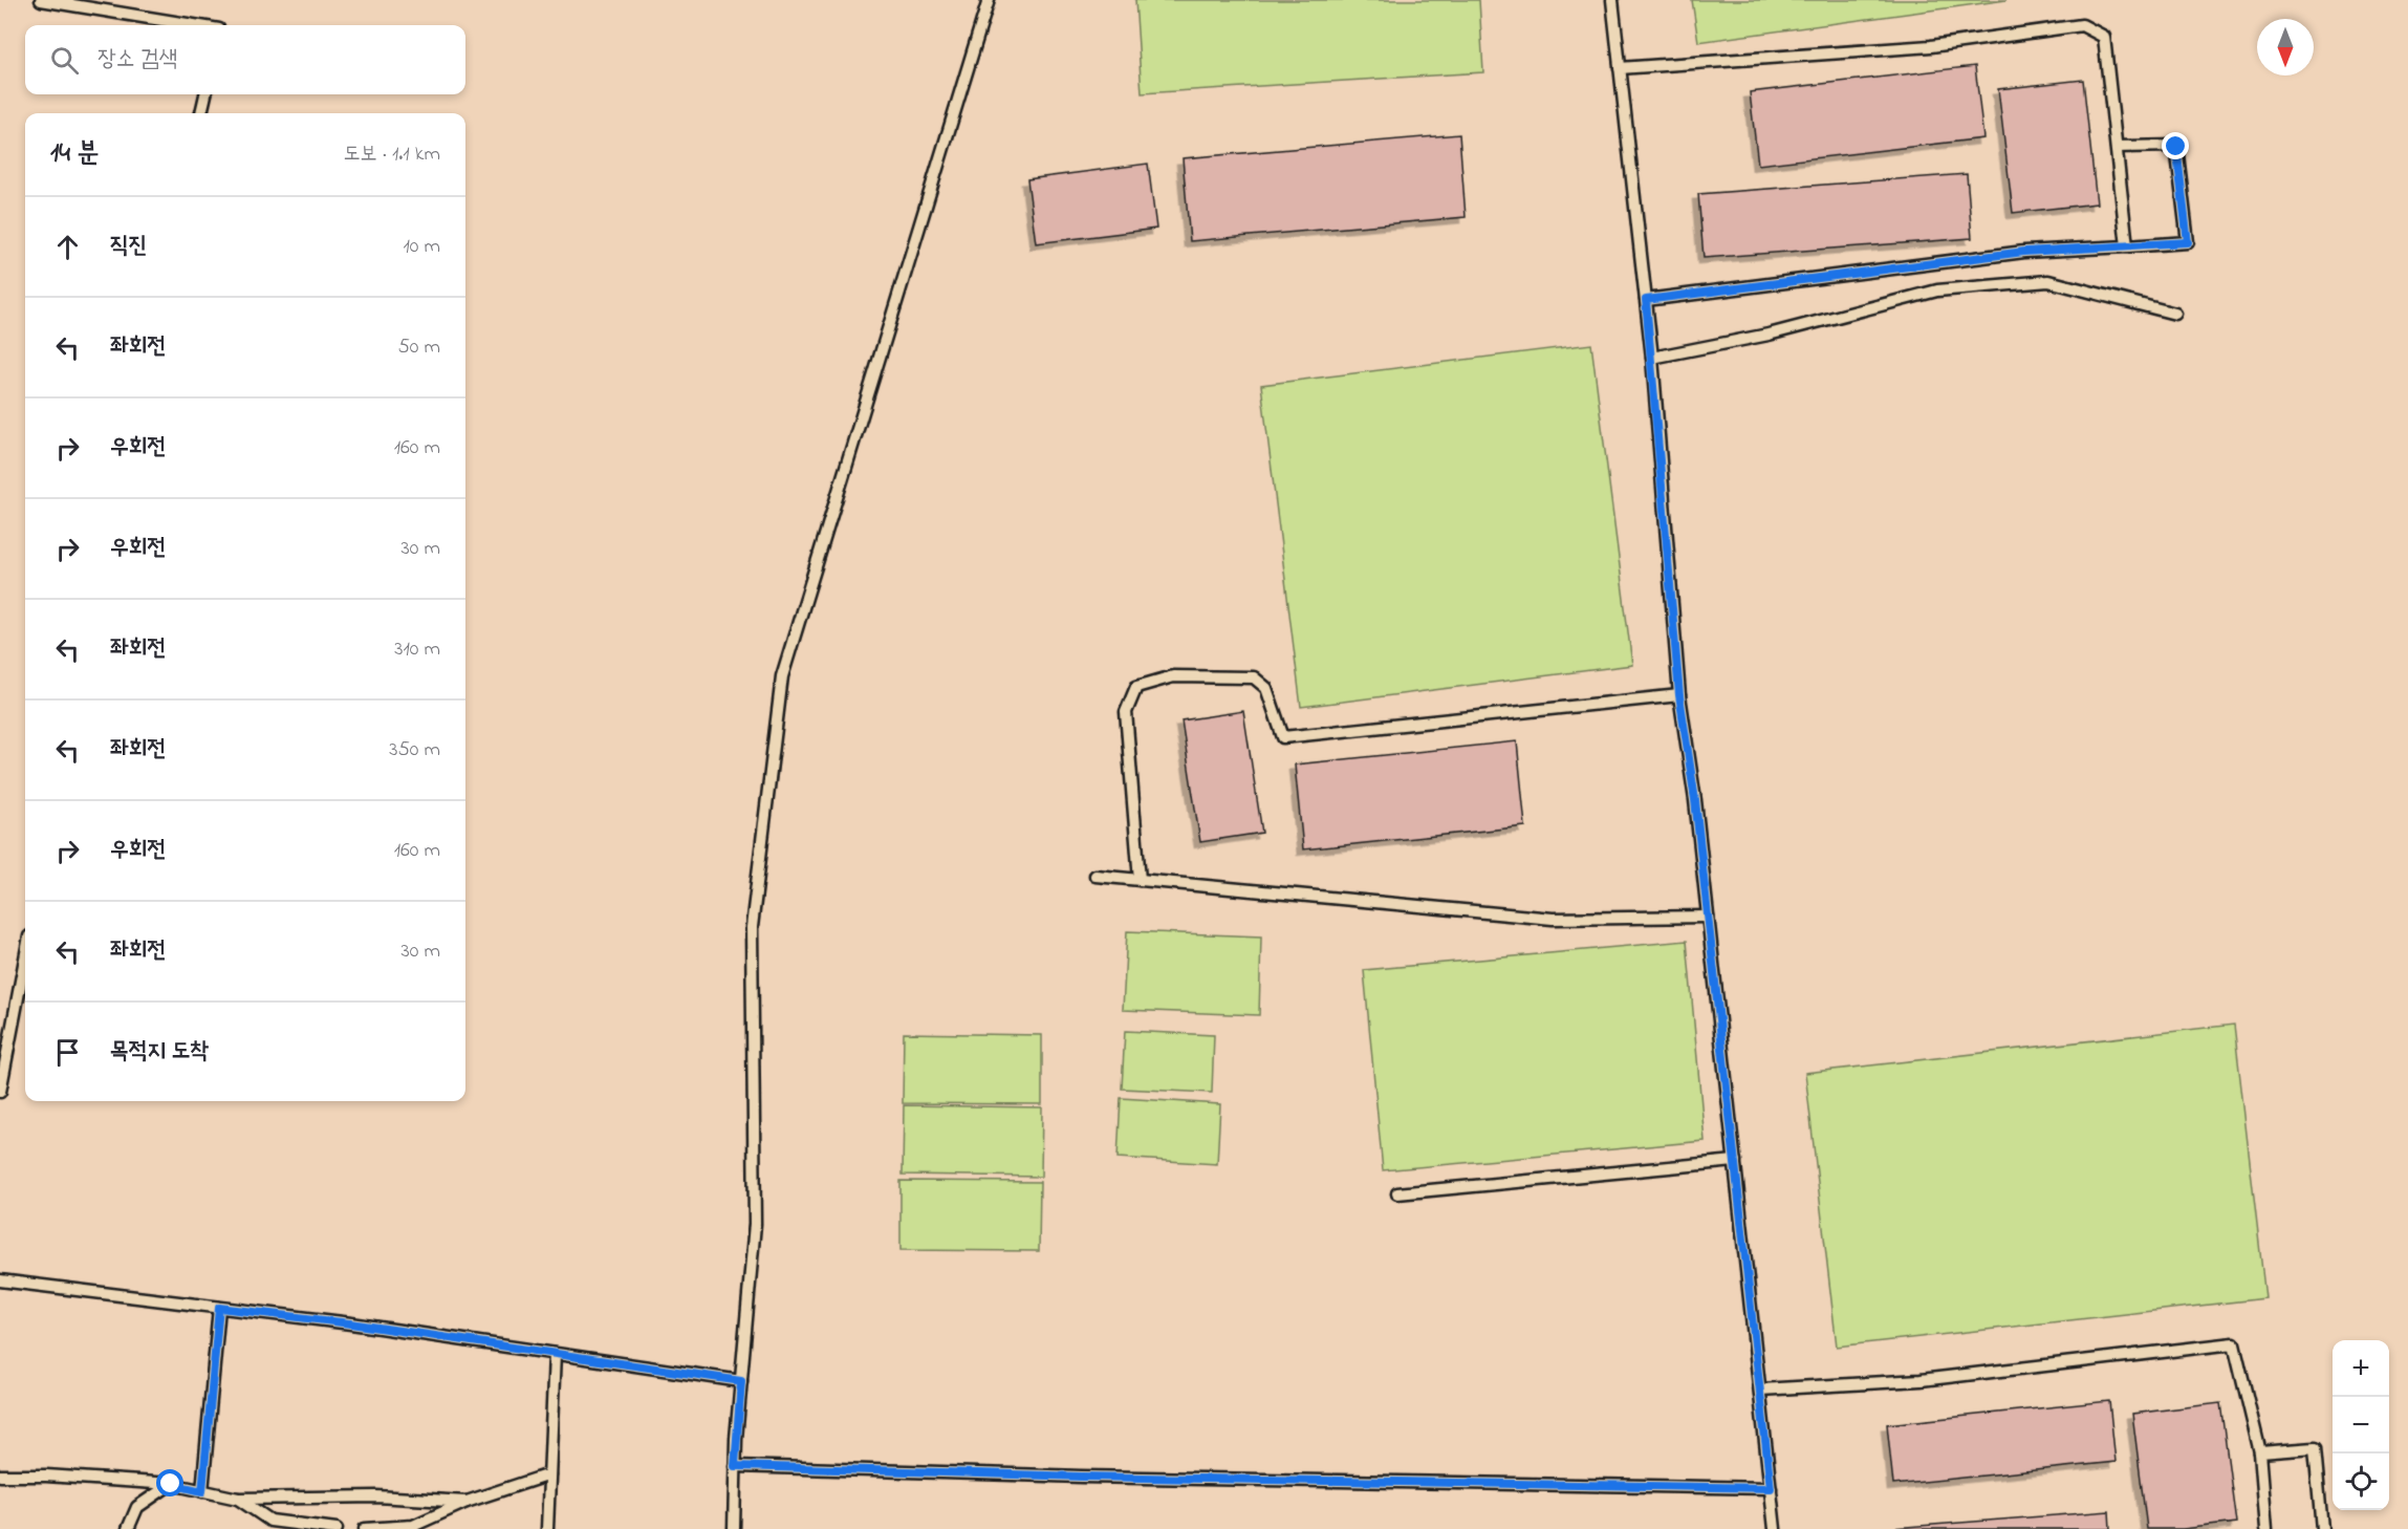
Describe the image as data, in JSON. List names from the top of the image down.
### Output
{
  "north": "bottom",
  "page": {
    "search": "장소 검색",
    "heading": ["14 분", "도보 · 1.1 km"],
    "list": [
      ["직진", "10 m"],
      ["좌회전", "50 m"],
      ["우회전", "160 m"],
      ["우회전", "30 m"],
      ["좌회전", "310 m"],
      ["좌회전", "350 m"],
      ["우회전", "160 m"],
      ["좌회전", "30 m"],
      "목적지 도착"
    ],
    "map_buttons": ["+", "−"]
  }
}
